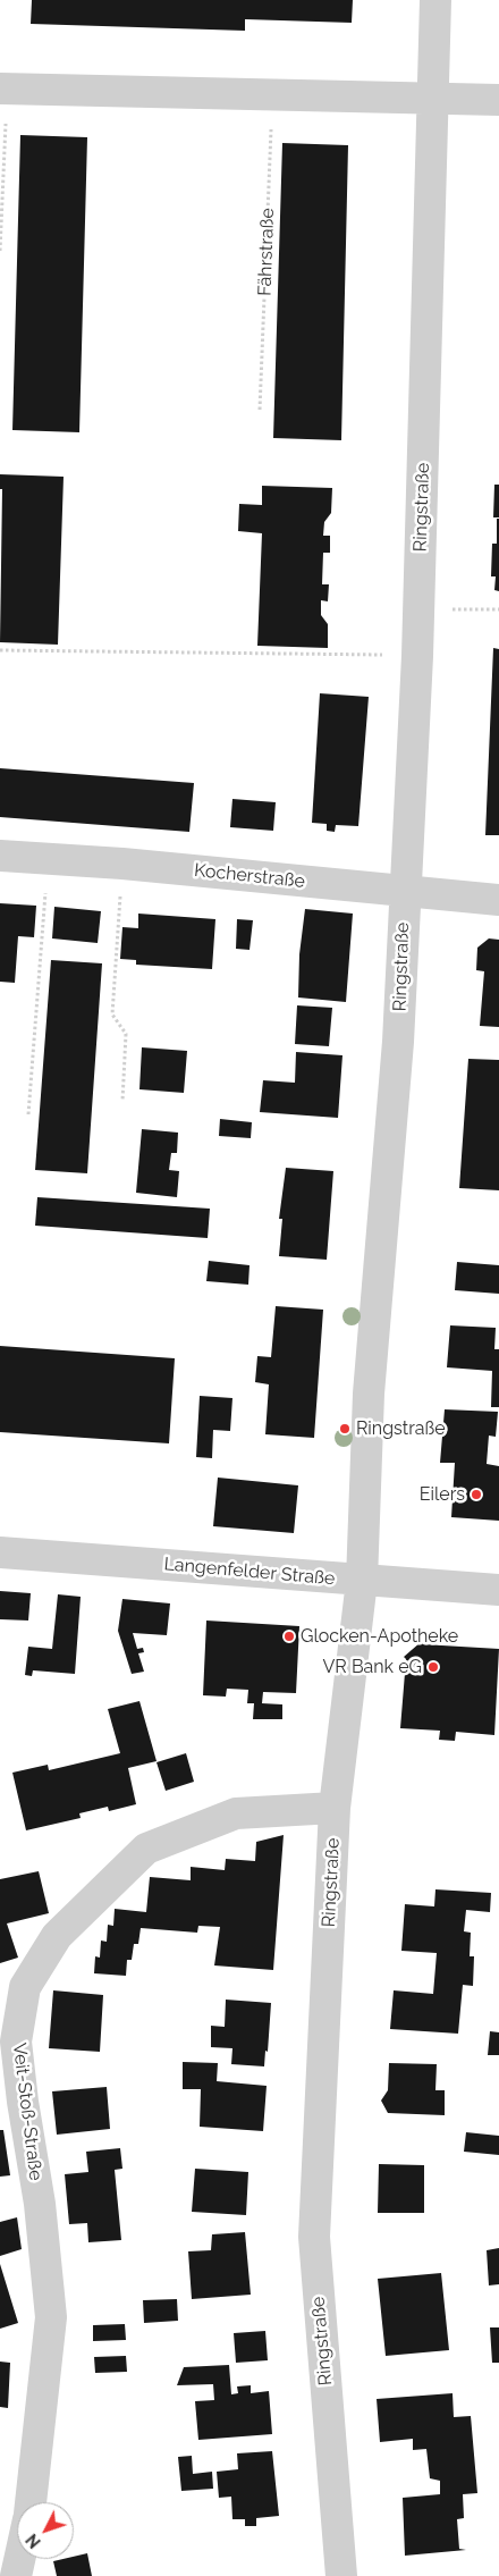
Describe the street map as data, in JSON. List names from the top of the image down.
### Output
{
  "streets": {
    "street": [
      "Ringstraße",
      "Kocherstraße",
      "Langenfelder Straße",
      "Veit-Stoß-Straße"
    ],
    "path": ["Fährstraße"]
  },
  "crossings": [
    ["Ringstraße", "Kocherstraße"],
    ["Ringstraße", "Langenfelder Straße"],
    ["Ringstraße", "Veit-Stoß-Straße"]
  ],
  "places": [
    "Ringstraße",
    "Eilers",
    "Glocken-Apotheke",
    "VR Bank eG"
  ],
  "north": "bottom left"
}
